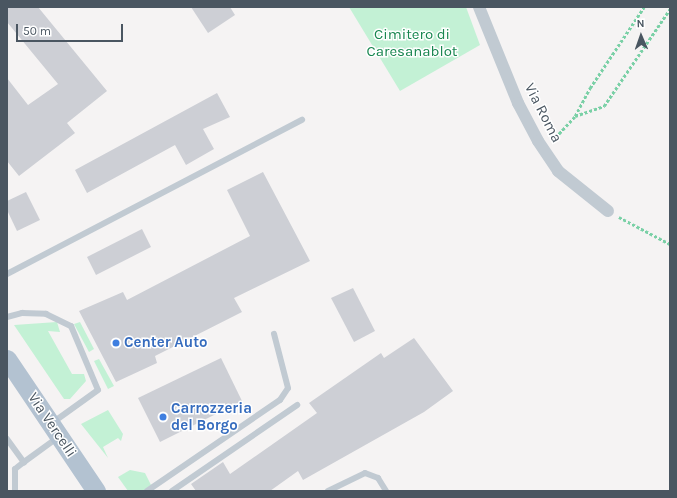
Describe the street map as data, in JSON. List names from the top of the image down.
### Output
{
  "streets": {
    "main road": ["Via Vercelli"],
    "street": ["Via Roma"]
  },
  "parks": ["Cimitero di Caresanablot"],
  "places": ["Center Auto", "Carrozzeria del Borgo"],
  "scale_bar": "50 m",
  "north": "top"
}
